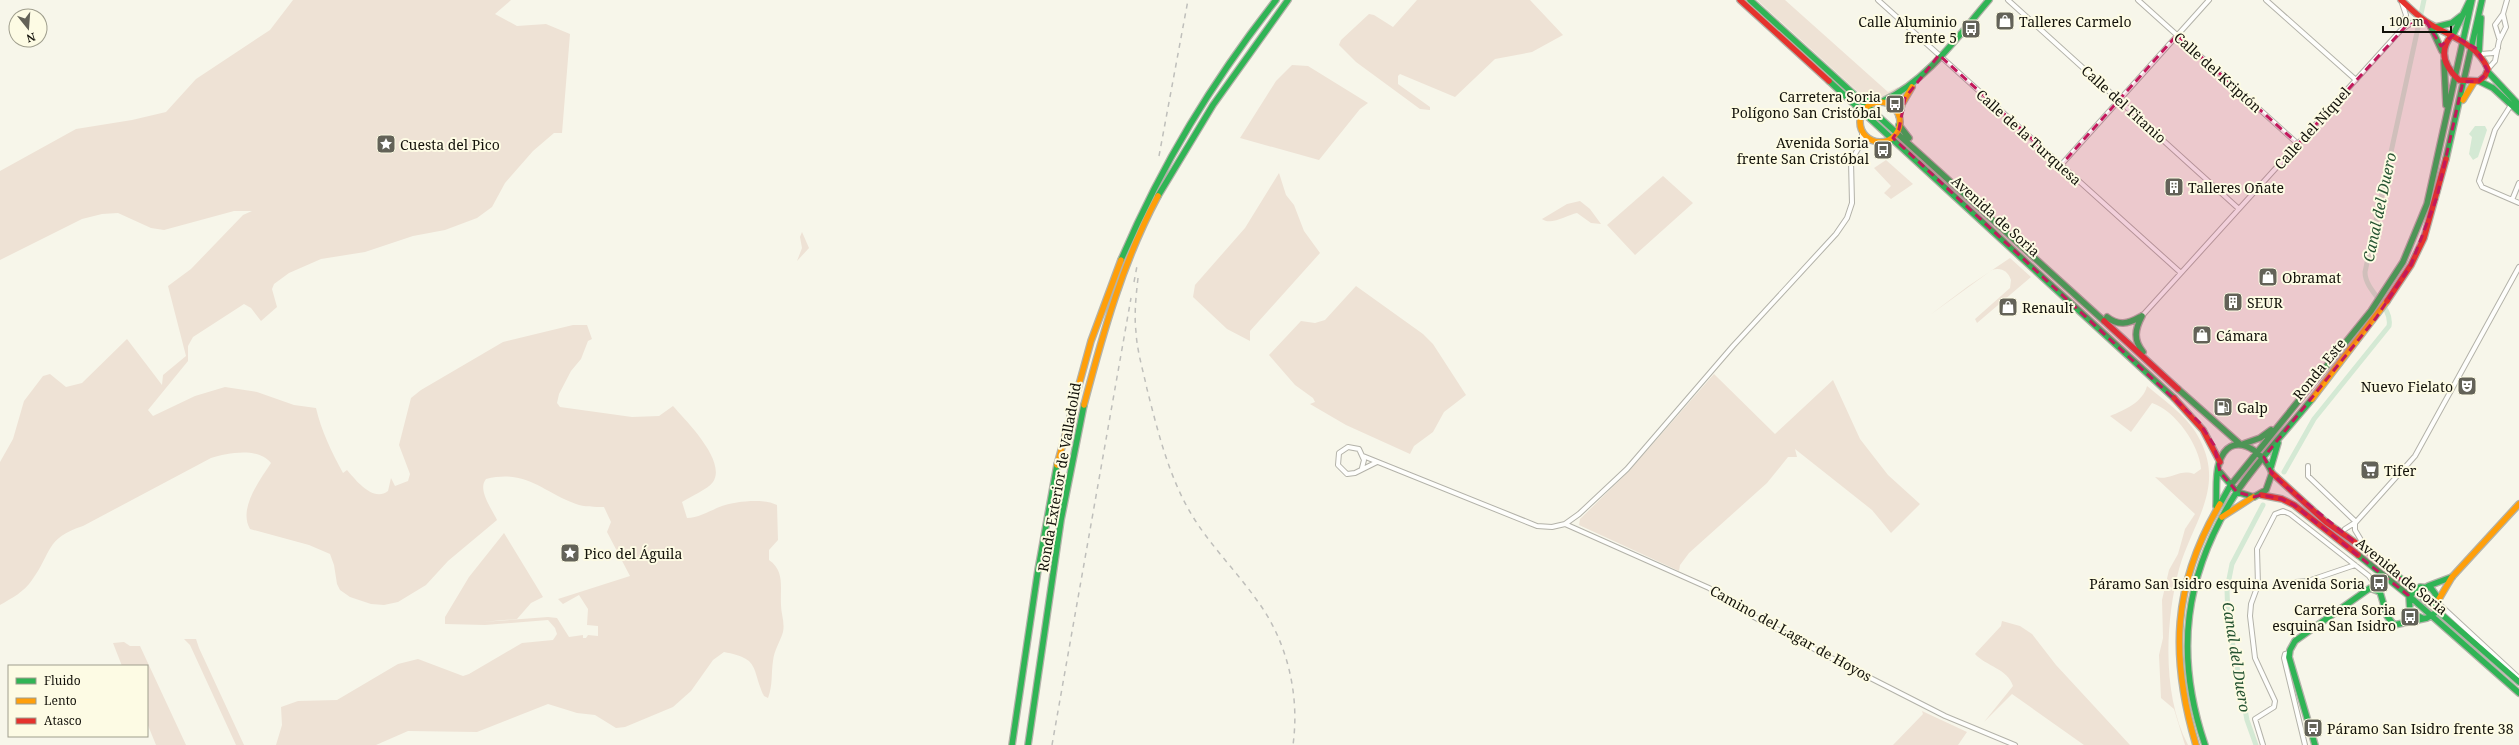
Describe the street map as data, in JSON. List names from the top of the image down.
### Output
{
  "streets": {
    "main road": ["Avenida de Soria", "Ronda Este", "Ronda Exterior de Valladolid"],
    "street": [
      "Calle del Kriptón",
      "Calle del Titanio",
      "Calle del Níquel",
      "Calle de la Turquesa",
      "Camino del Lagar de Hoyos"
    ]
  },
  "crossings": [
    ["Calle del Kriptón", "Calle del Níquel"],
    ["Calle del Titanio", "Calle del Níquel"],
    ["Calle del Níquel", "Calle de la Turquesa"],
    ["Avenida de Soria", "Ronda Este"]
  ],
  "water": ["Canal del Duero"],
  "places": {
    "shop": [
      "Talleres Carmelo",
      "Obramat",
      "Renault",
      "Cámara"
    ],
    "bus stop": [
      "Calle Aluminio frente 5",
      "Carretera Soria Polígono San Cristóbal",
      "Avenida Soria frente San Cristóbal",
      "Páramo San Isidro esquina Avenida Soria",
      "Carretera Soria esquina San Isidro",
      "Páramo San Isidro frente 38"
    ],
    "place": ["Cuesta del Pico", "Pico del Águila"],
    "building": ["Talleres Oñate", "SEUR"],
    "theatre": ["Nuevo Fielato"],
    "fuel station": ["Galp"],
    "supermarket": ["Tifer"]
  },
  "legend": ["Fluido", "Lento", "Atasco"],
  "scale_bar": "100 m",
  "north": "bottom"
}
